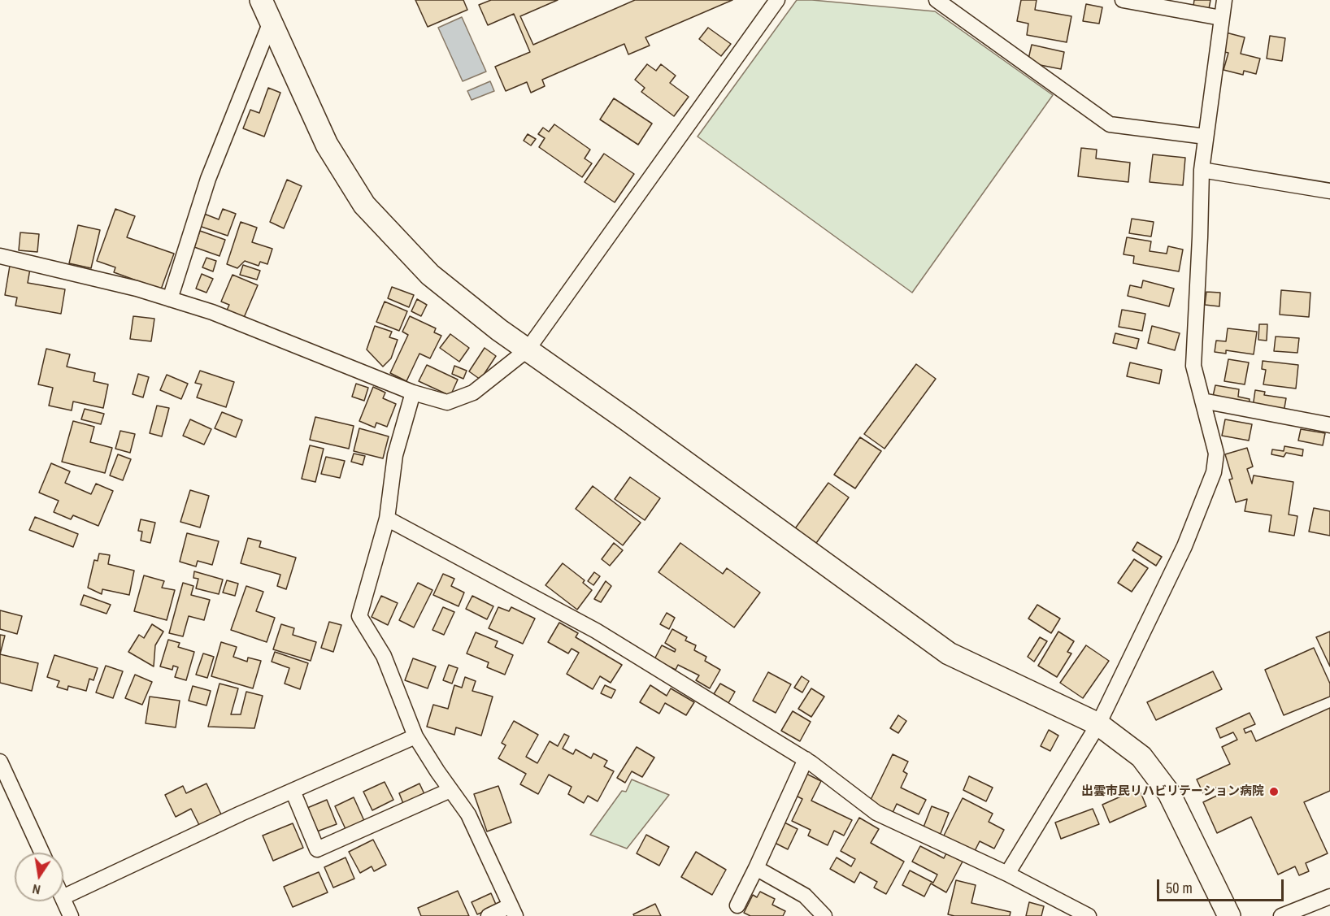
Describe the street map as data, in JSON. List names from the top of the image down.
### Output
{
  "places": ["出雲市民リハビリテーション病院"],
  "scale_bar": "50 m",
  "north": "bottom"
}
